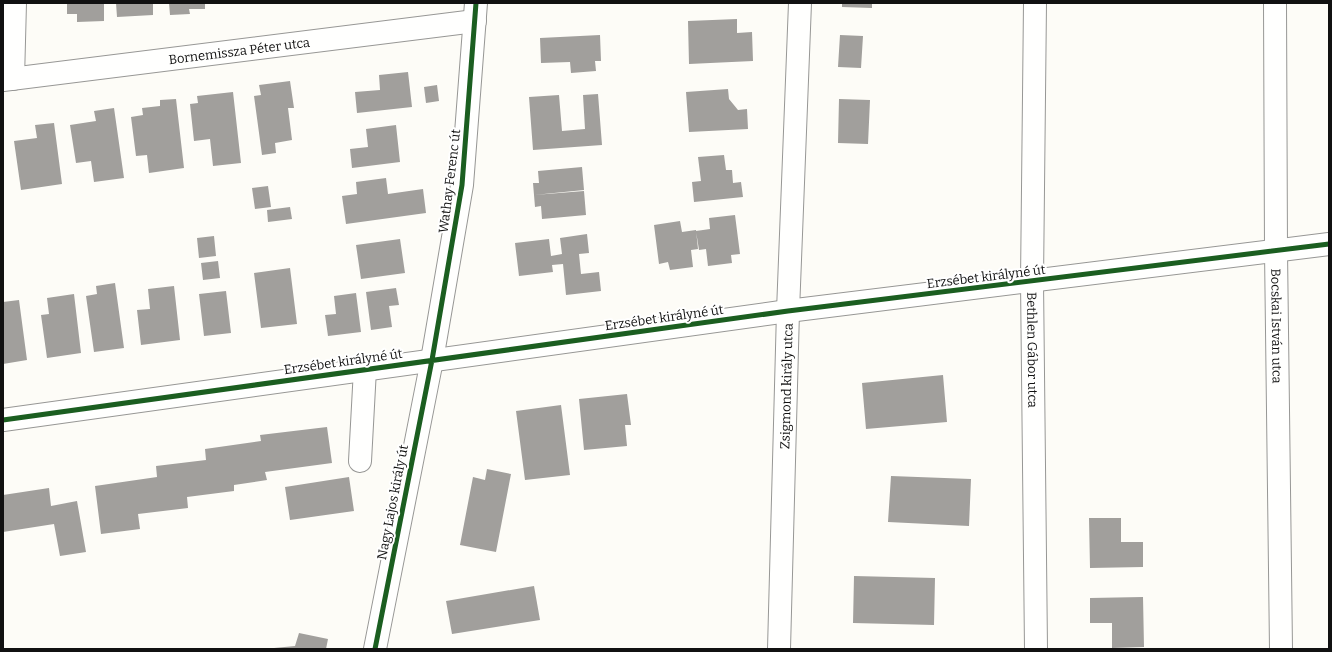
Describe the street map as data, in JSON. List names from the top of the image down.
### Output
{
  "streets": {
    "street": [
      "Bornemissza Péter utca",
      "Wathay Ferenc út",
      "Erzsébet királyné út",
      "Bocskai István utca",
      "Bethlen Gábor utca",
      "Zsigmond király utca",
      "Nagy Lajos király út"
    ]
  },
  "crossings": [
    ["Bornemissza Péter utca", "Wathay Ferenc út"],
    ["Wathay Ferenc út", "Erzsébet királyné út"],
    ["Wathay Ferenc út", "Nagy Lajos király út"],
    ["Erzsébet királyné út", "Bocskai István utca"],
    ["Erzsébet királyné út", "Bethlen Gábor utca"],
    ["Erzsébet királyné út", "Zsigmond király utca"],
    ["Erzsébet királyné út", "Nagy Lajos király út"]
  ]
}
